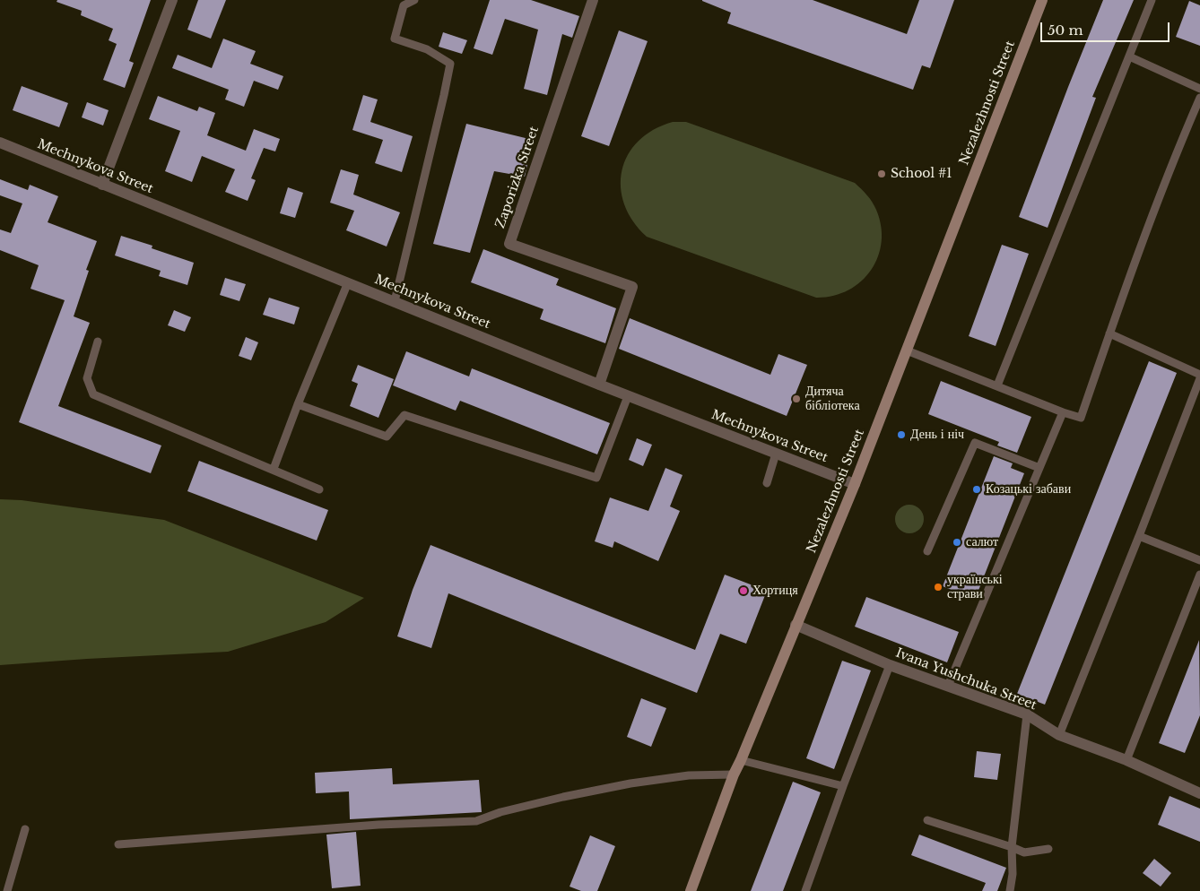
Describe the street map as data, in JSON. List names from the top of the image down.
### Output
{
  "streets": {
    "main road": ["Nezalezhnosti Street"],
    "street": ["Mechnykova Street", "Zaporizka Street", "Ivana Yushchuka Street"]
  },
  "crossings": [
    ["Nezalezhnosti Street", "Mechnykova Street"],
    ["Nezalezhnosti Street", "Ivana Yushchuka Street"],
    ["Mechnykova Street", "Zaporizka Street"]
  ],
  "places": [
    "School #1",
    "Дитяча бібліотека",
    "День і ніч",
    "Козацькі забави",
    "салют",
    "українські страви",
    "Хортиця"
  ],
  "scale_bar": "50 m"
}
